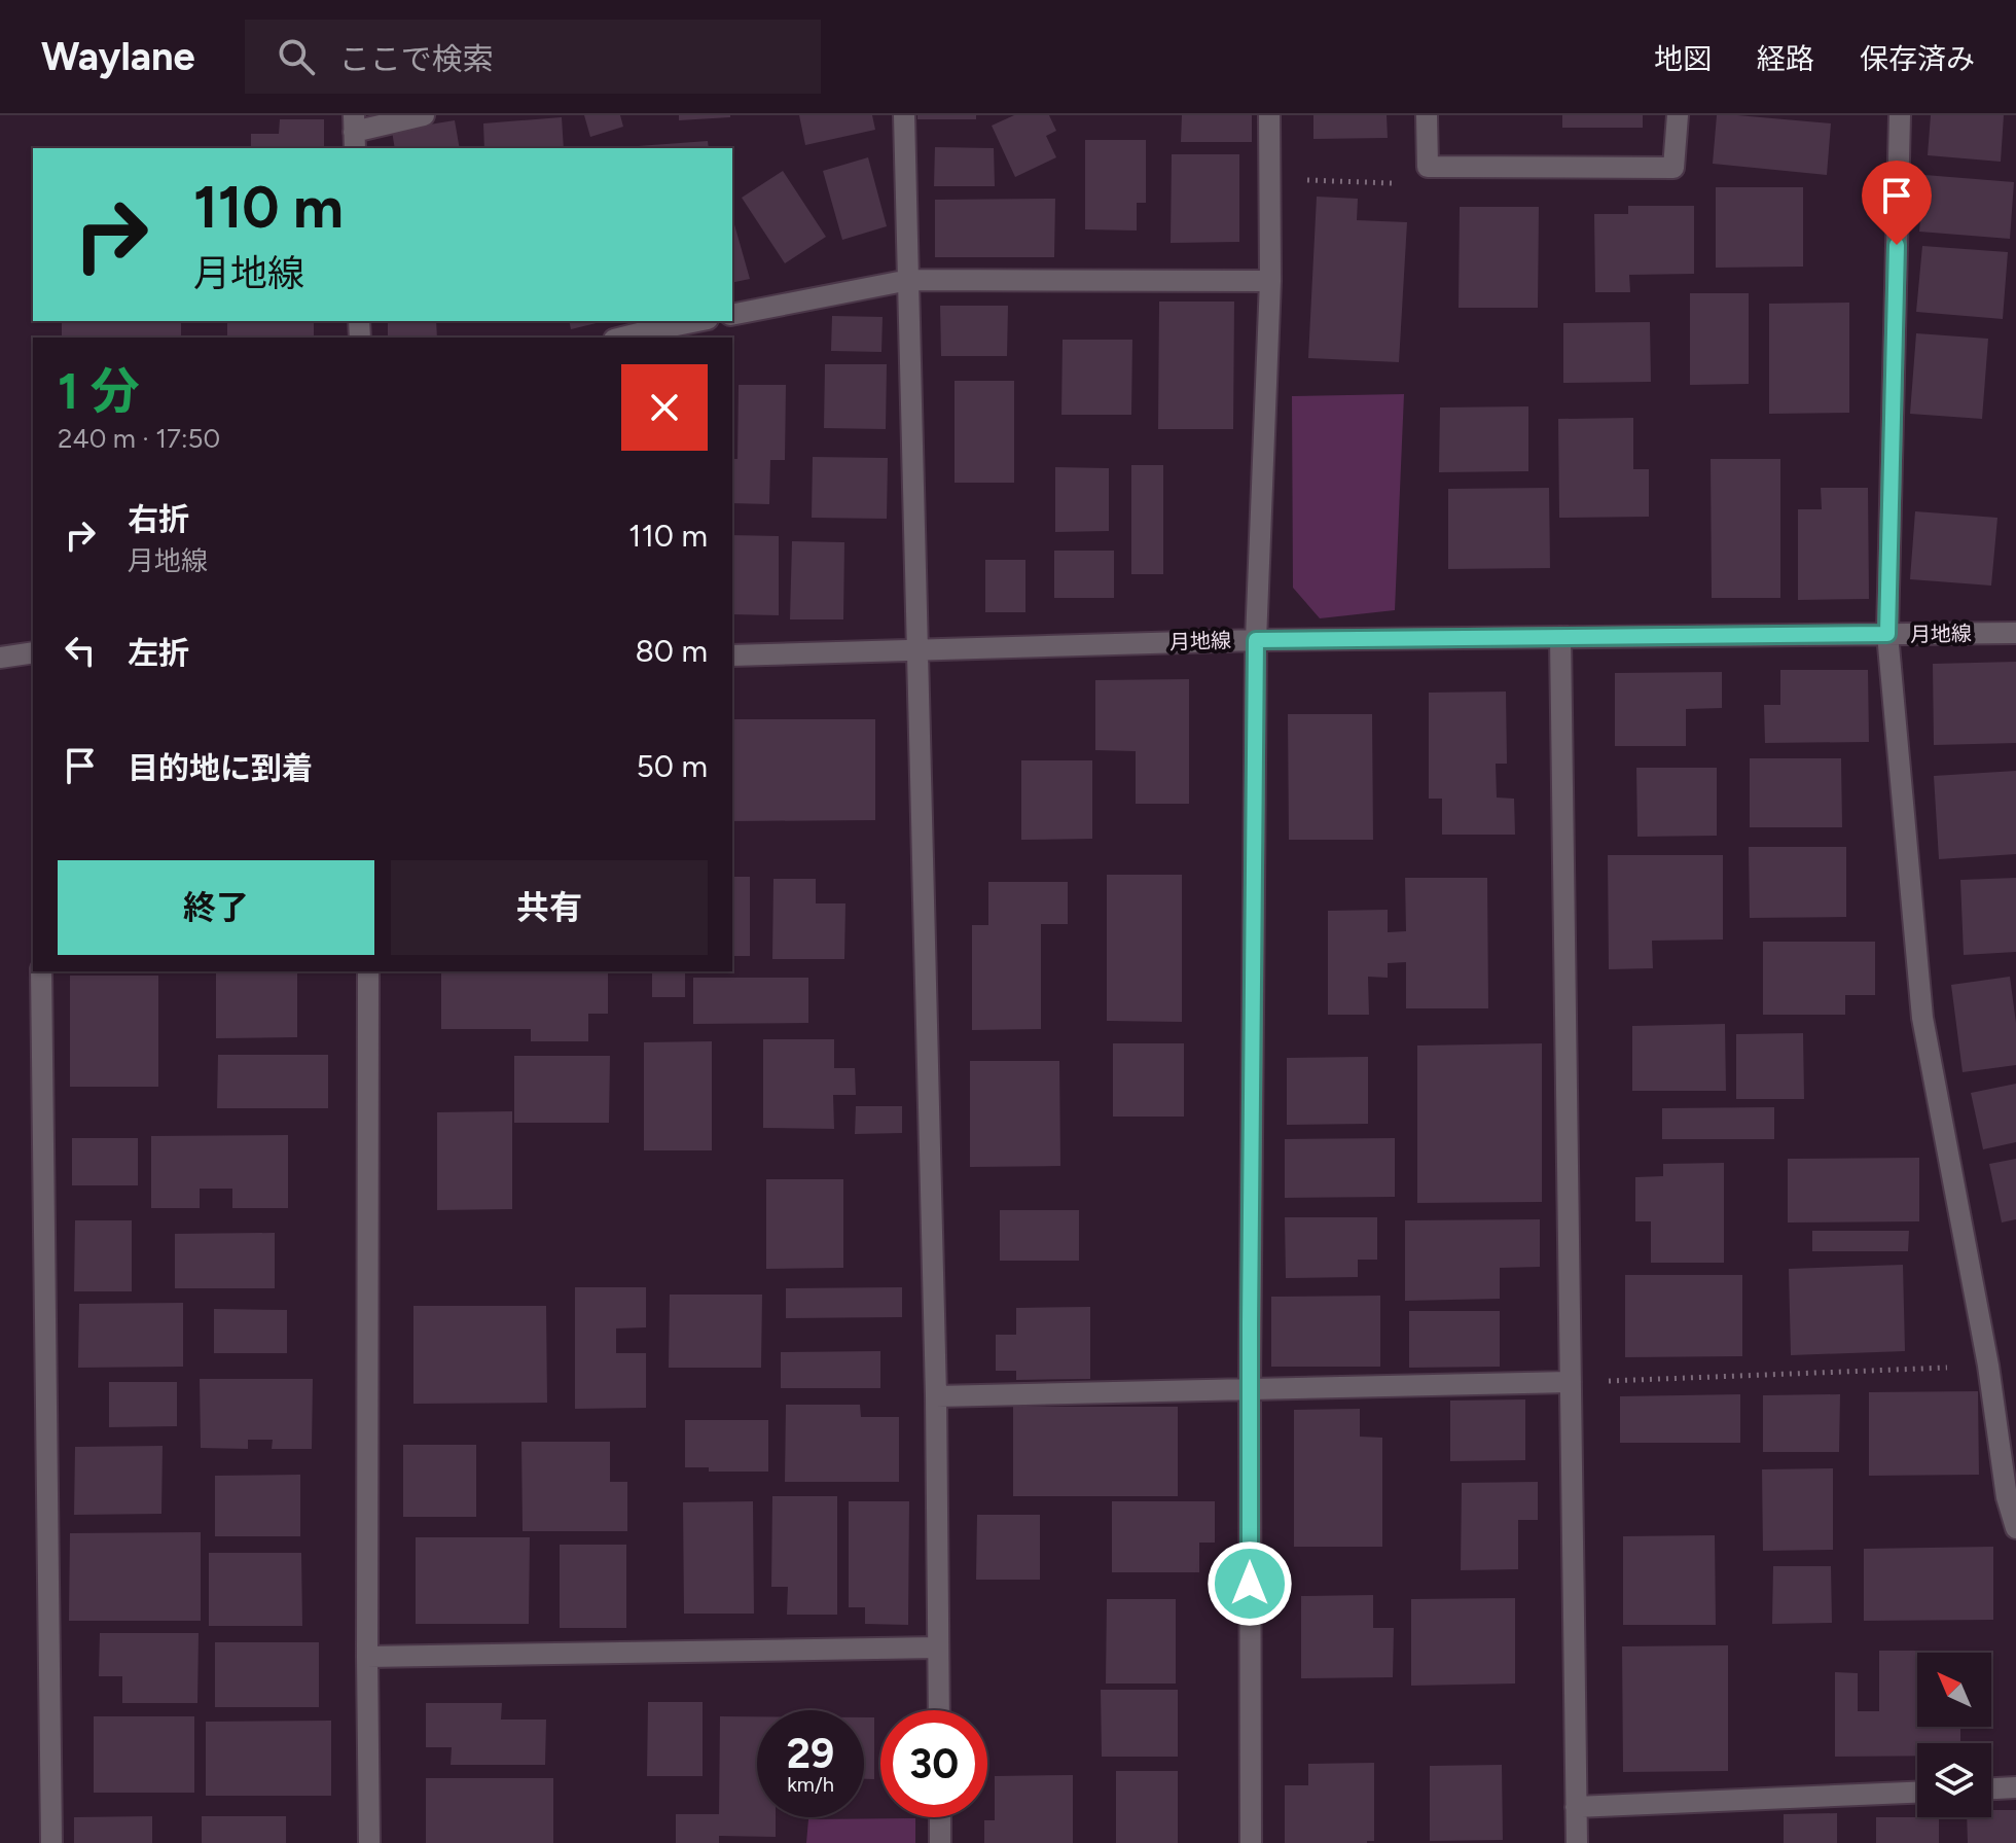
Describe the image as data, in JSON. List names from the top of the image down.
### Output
{
  "streets": {
    "street": ["月地線"]
  },
  "north": "top left",
  "page": {
    "header": "Waylane",
    "search": "ここで検索",
    "nav": ["地図", "経路", "保存済み"],
    "turn": ["110 m", "月地線"],
    "heading": ["1 分", "240 m · 17:50"],
    "list": [
      {
        "name": "右折",
        "note": "月地線",
        "value": "110 m"
      },
      {
        "name": "左折",
        "value": "80 m"
      },
      {
        "name": "目的地に到着",
        "value": "50 m"
      }
    ],
    "buttons": ["終了", "共有"],
    "speed": "29 km/h",
    "limit": "30"
  }
}
